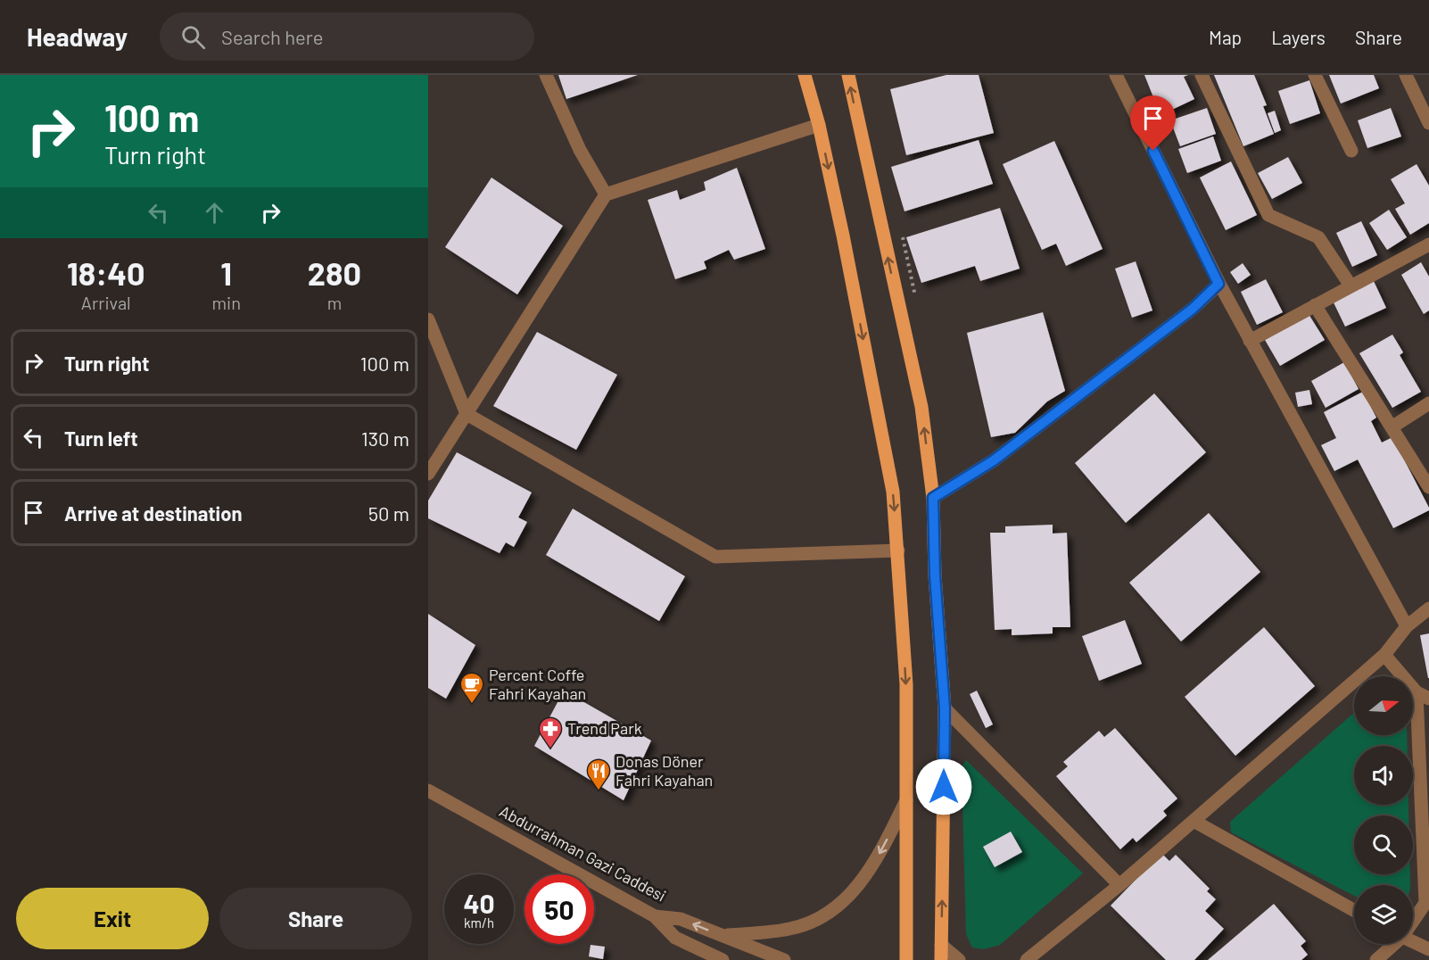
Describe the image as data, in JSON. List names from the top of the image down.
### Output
{
  "streets": {
    "street": ["Abdurrahman Gazi Caddesi"]
  },
  "places": {
    "cafe": ["Percent Coffe Fahri Kayahan"],
    "pharmacy": ["Trend Park"],
    "restaurant": ["Donas Döner Fahri Kayahan"]
  },
  "north": "right",
  "page": {
    "header": "Headway",
    "search": "Search here",
    "nav": ["Map", "Layers", "Share"],
    "turn": ["100 m", "Turn right"],
    "eta": [
      "18:40",
      "Arrival",
      "1",
      "min",
      "280",
      "m"
    ],
    "list": [
      {
        "name": "Turn right",
        "value": "100 m"
      },
      {
        "name": "Turn left",
        "value": "130 m"
      },
      {
        "name": "Arrive at destination",
        "value": "50 m"
      }
    ],
    "speed": "40 km/h",
    "limit": "50",
    "buttons": ["Exit", "Share"]
  }
}
